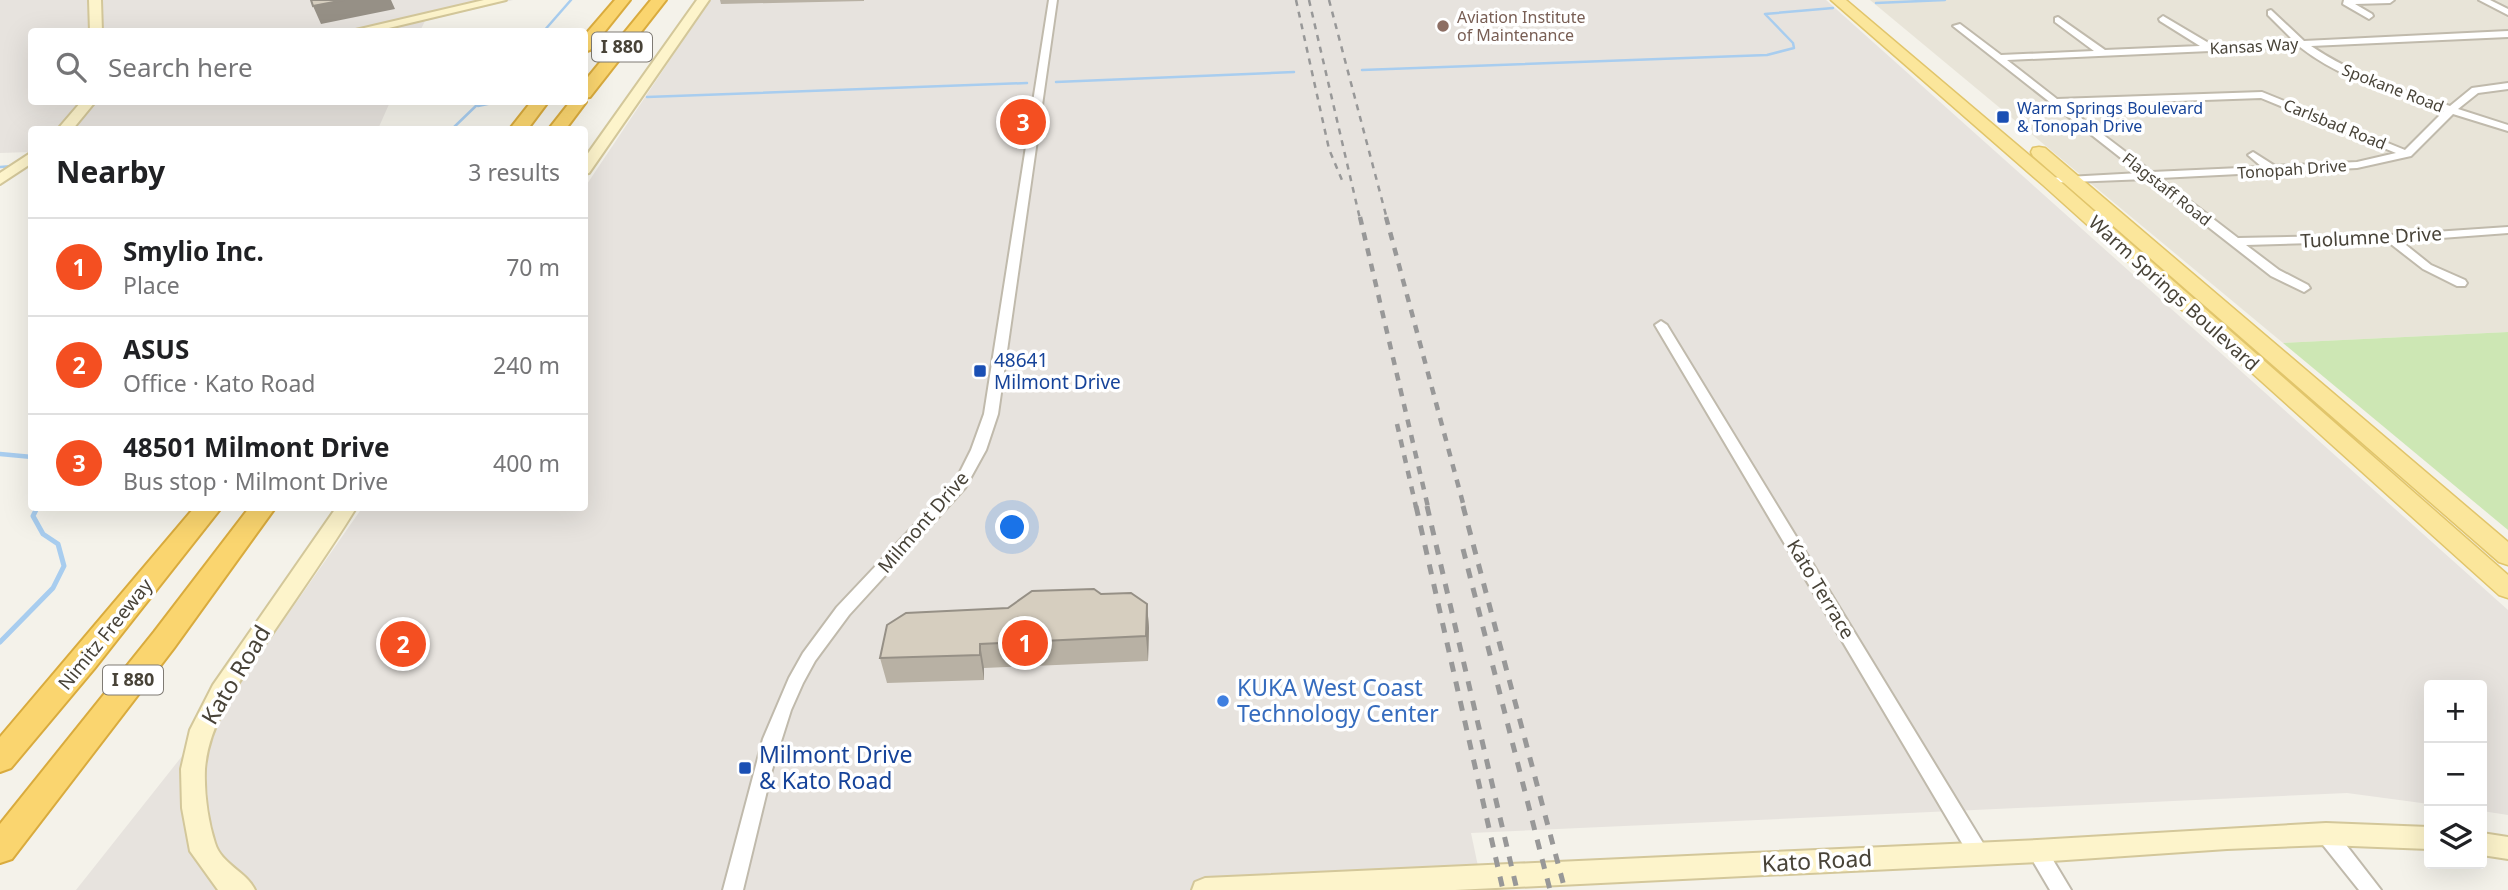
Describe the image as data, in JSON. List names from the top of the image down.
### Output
{
  "streets": {
    "highway": ["I 880", "Nimitz Freeway"],
    "main road": ["Warm Springs Boulevard"],
    "street": [
      "Kansas Way",
      "Spokane Road",
      "Carlsbad Road",
      "Tonopah Drive",
      "Flagstaff Road",
      "Tuolumne Drive",
      "Milmont Drive",
      "Kato Terrace",
      "Kato Road"
    ]
  },
  "crossings": [
    ["Kansas Way", "Spokane Road"],
    ["Kansas Way", "Flagstaff Road"],
    ["Carlsbad Road", "Tonopah Drive"],
    ["Carlsbad Road", "Flagstaff Road"],
    ["Tonopah Drive", "Flagstaff Road"],
    ["Tonopah Drive", "Warm Springs Boulevard"],
    ["Flagstaff Road", "Tuolumne Drive"],
    ["Kato Terrace", "Kato Road"]
  ],
  "places": {
    "other": ["Aviation Institute of Maintenance", "KUKA West Coast Technology Center"],
    "transit": ["Warm Springs Boulevard & Tonopah Drive", "48641 Milmont Drive", "Milmont Drive & Kato Road"]
  },
  "page": {
    "search": "Search here",
    "pins": ["3", "1", "2"],
    "heading": ["Nearby", "3 results"],
    "list": [
      {
        "mark": "1",
        "name": "Smylio Inc.",
        "note": "Place",
        "value": "70 m"
      },
      {
        "mark": "2",
        "name": "ASUS",
        "note": "Office · Kato Road",
        "value": "240 m"
      },
      {
        "mark": "3",
        "name": "48501 Milmont Drive",
        "note": "Bus stop · Milmont Drive",
        "value": "400 m"
      }
    ],
    "map_buttons": ["+", "−"]
  }
}
